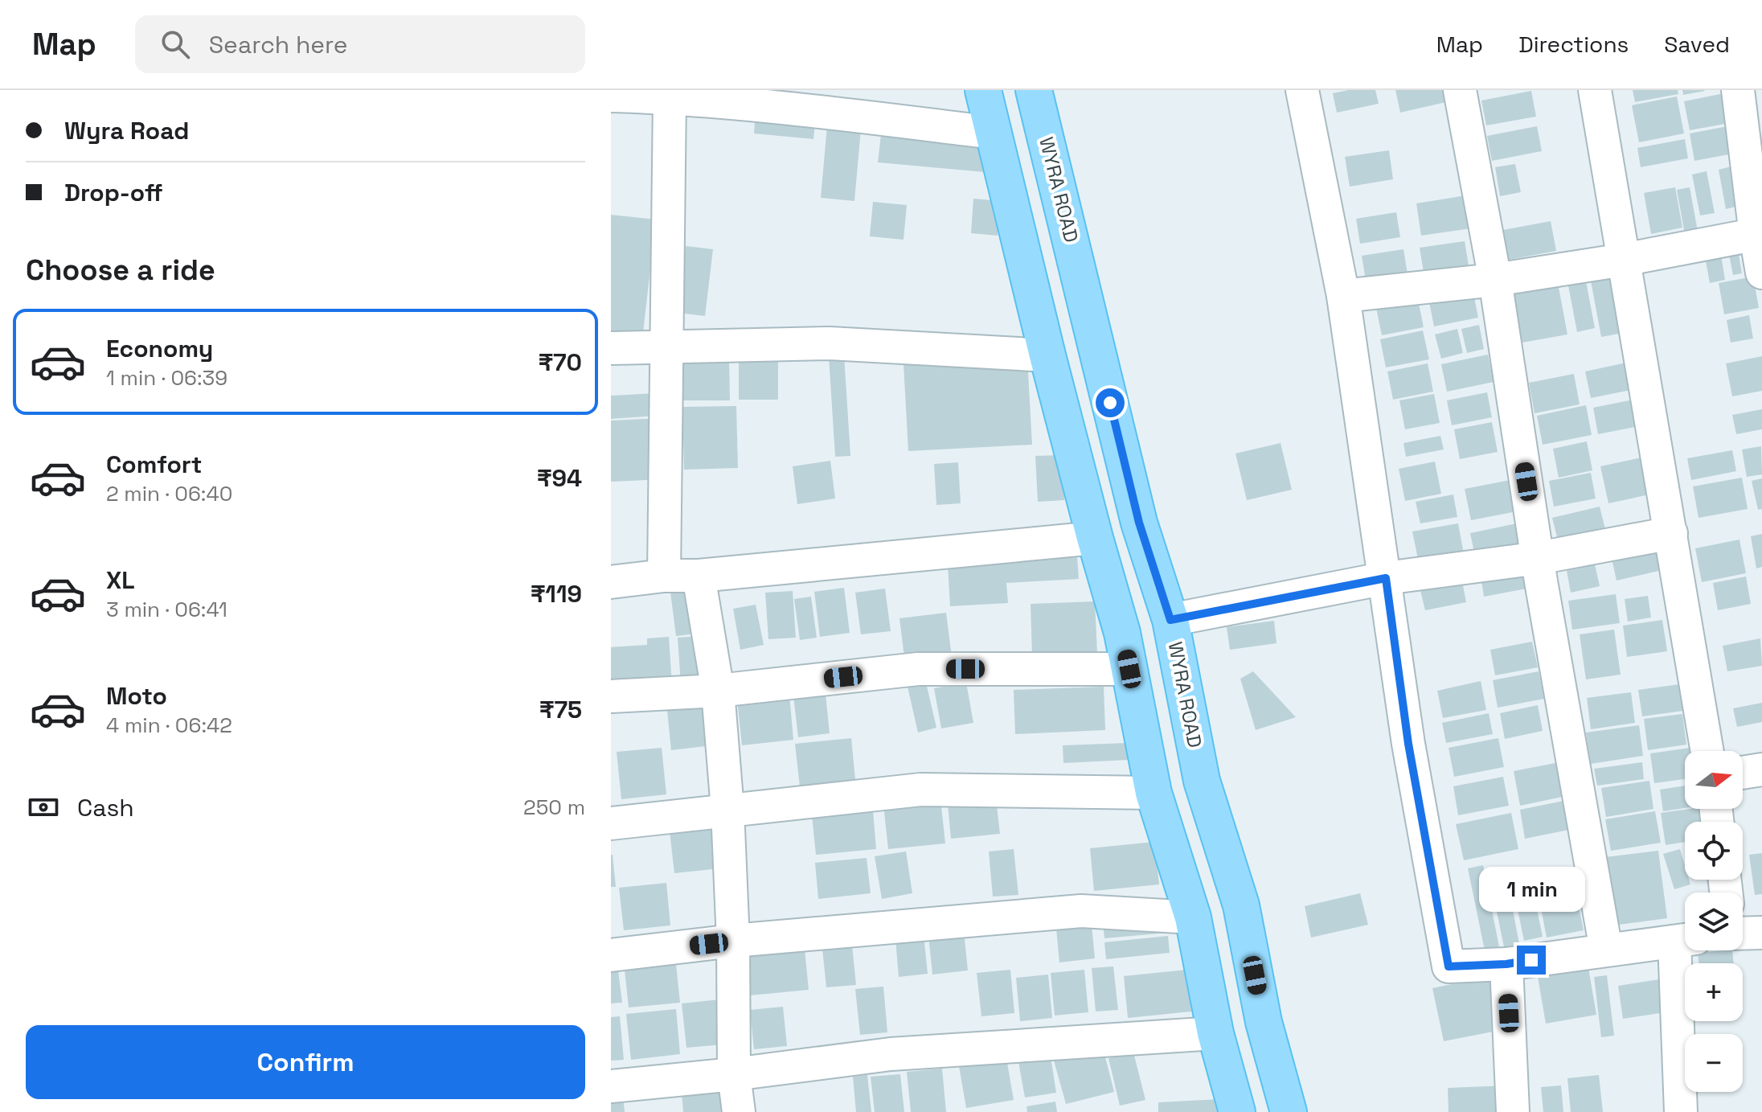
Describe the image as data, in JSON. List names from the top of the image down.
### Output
{
  "streets": {
    "main road": ["WYRA ROAD"]
  },
  "north": "right",
  "page": {
    "header": "Map",
    "search": "Search here",
    "nav": ["Map", "Directions", "Saved"],
    "banner": ["Wyra Road", "Drop-off"],
    "heading": "Choose a ride",
    "list": [
      {
        "name": "Economy",
        "note": "1 min · 06:39",
        "value": "₹70"
      },
      {
        "name": "Comfort",
        "note": "2 min · 06:40",
        "value": "₹94"
      },
      {
        "name": "XL",
        "note": "3 min · 06:41",
        "value": "₹119"
      },
      {
        "name": "Moto",
        "note": "4 min · 06:42",
        "value": "₹75"
      }
    ],
    "map_buttons": ["+", "−"],
    "pay": ["Cash", "250 m"],
    "bubble": "1 min",
    "buttons": "Confirm"
  }
}
